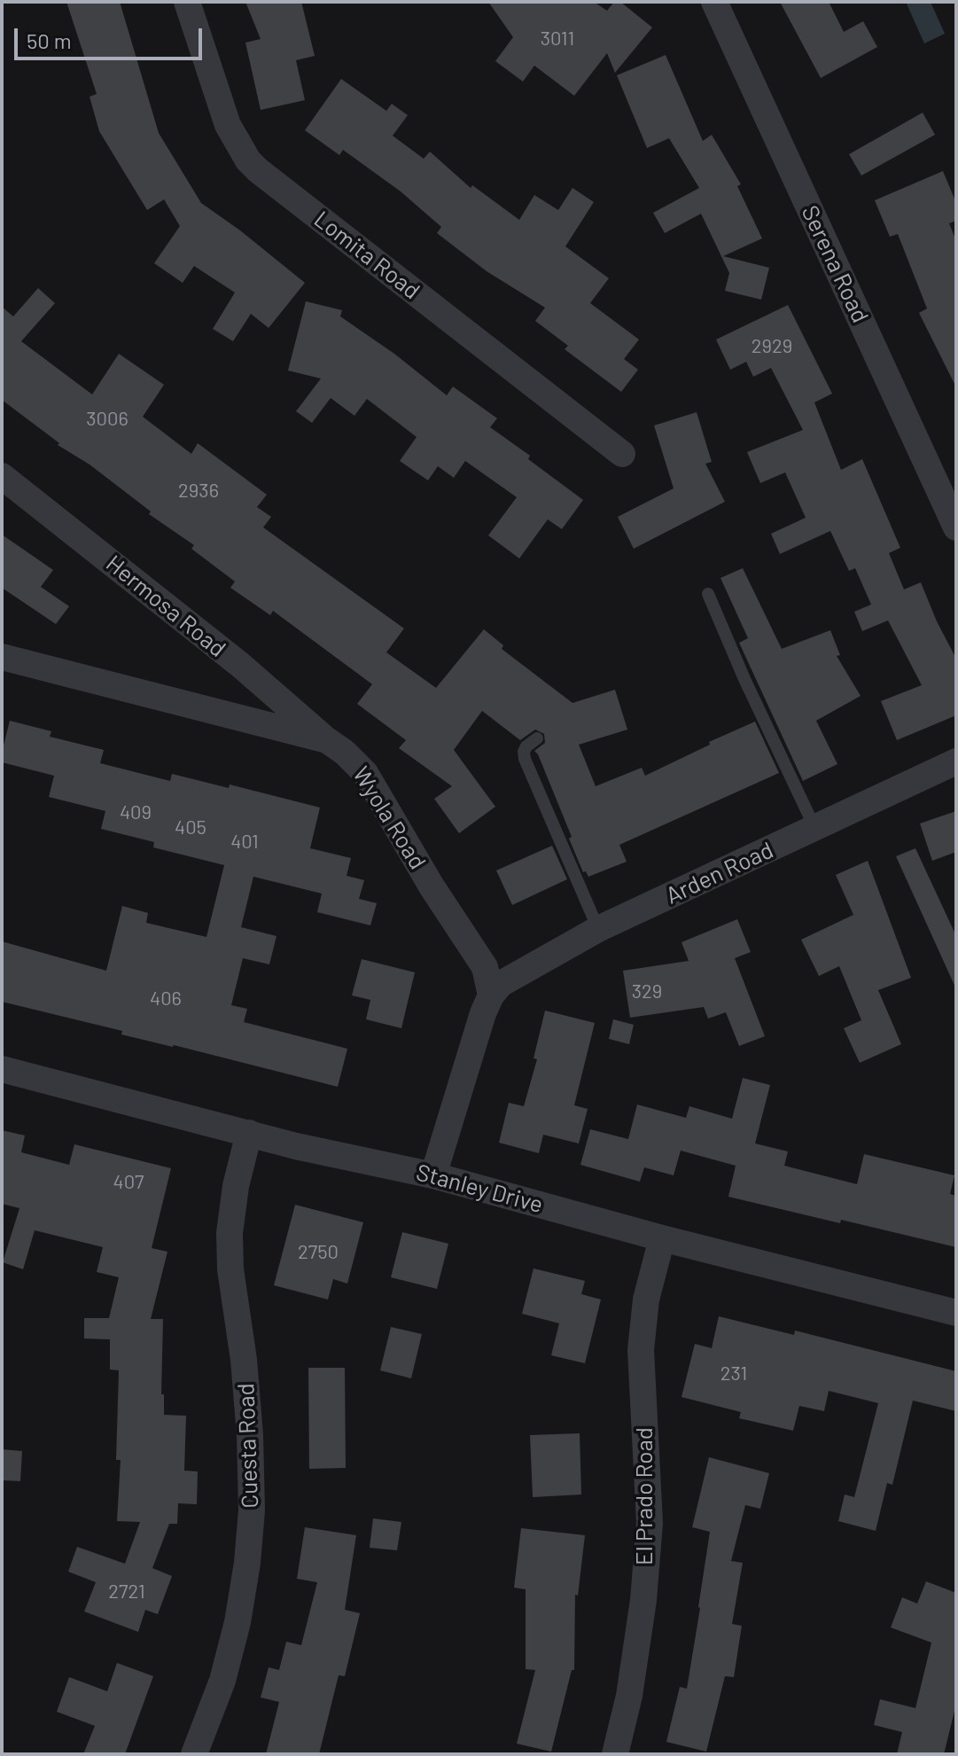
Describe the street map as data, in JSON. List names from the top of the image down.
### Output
{
  "streets": {
    "street": [
      "Lomita Road",
      "Serena Road",
      "Hermosa Road",
      "Wyola Road",
      "Arden Road",
      "Stanley Drive",
      "Cuesta Road",
      "El Prado Road"
    ]
  },
  "crossings": [
    ["Hermosa Road", "Wyola Road"],
    ["Wyola Road", "Arden Road"],
    ["Stanley Drive", "Cuesta Road"],
    ["Stanley Drive", "El Prado Road"]
  ],
  "house_numbers": [
    "3011",
    "2929",
    "3006",
    "2936",
    "409",
    "405",
    "401",
    "329",
    "406",
    "407",
    "2750",
    "231",
    "2721"
  ],
  "scale_bar": "50 m"
}
